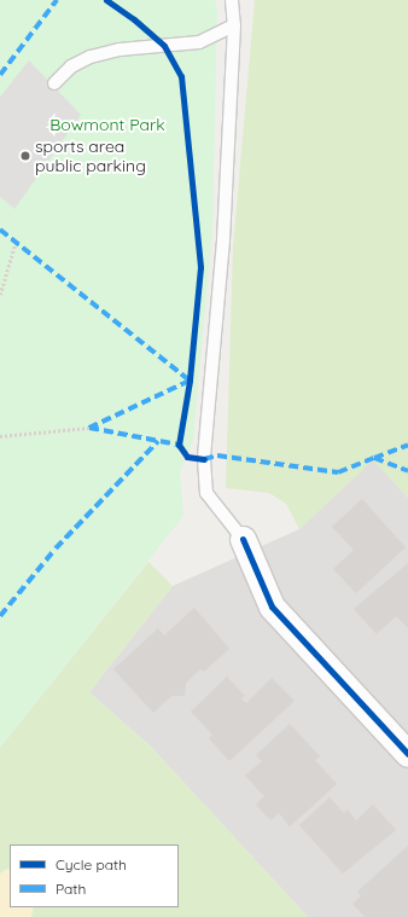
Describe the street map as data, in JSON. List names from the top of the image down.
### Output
{
  "parks": ["Bowmont Park"],
  "places": ["sports area public parking"],
  "legend": ["Cycle path", "Path"]
}
